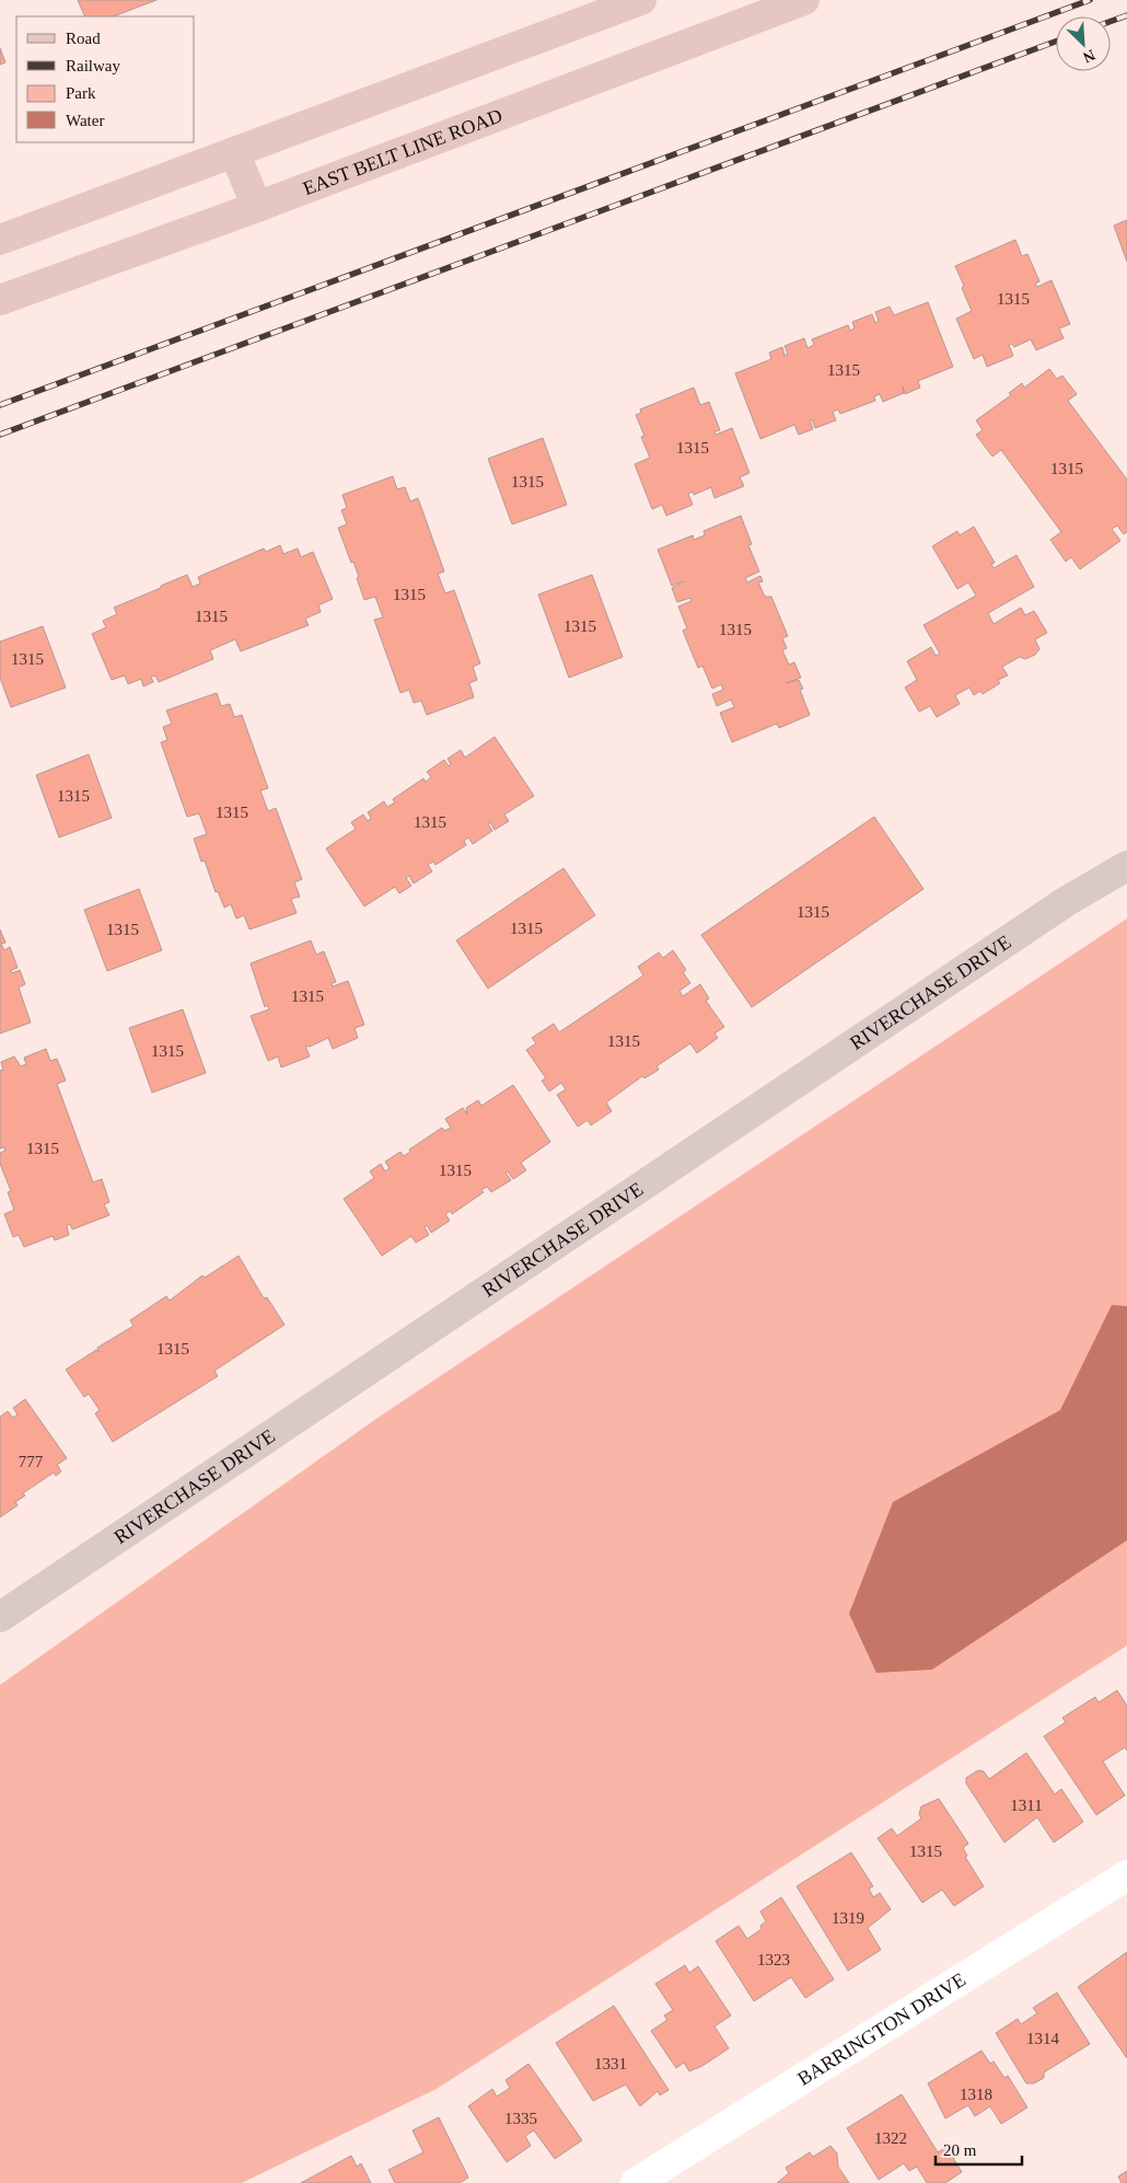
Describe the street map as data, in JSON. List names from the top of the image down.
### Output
{
  "streets": {
    "main road": ["EAST BELT LINE ROAD"],
    "street": ["RIVERCHASE DRIVE", "BARRINGTON DRIVE"]
  },
  "house_numbers": [
    "1315",
    "1315",
    "1315",
    "1315",
    "1315",
    "1315",
    "1315",
    "1315",
    "1315",
    "1315",
    "1315",
    "1315",
    "1315",
    "1315",
    "1315",
    "1315",
    "1315",
    "1315",
    "1315",
    "1315",
    "1315",
    "1315",
    "777",
    "1311",
    "1315",
    "1319",
    "1323",
    "1314",
    "1331",
    "1318",
    "1335",
    "1322"
  ],
  "legend": [
    "Road",
    "Railway",
    "Park",
    "Water"
  ],
  "scale_bar": "20 m",
  "north": "bottom right"
}
